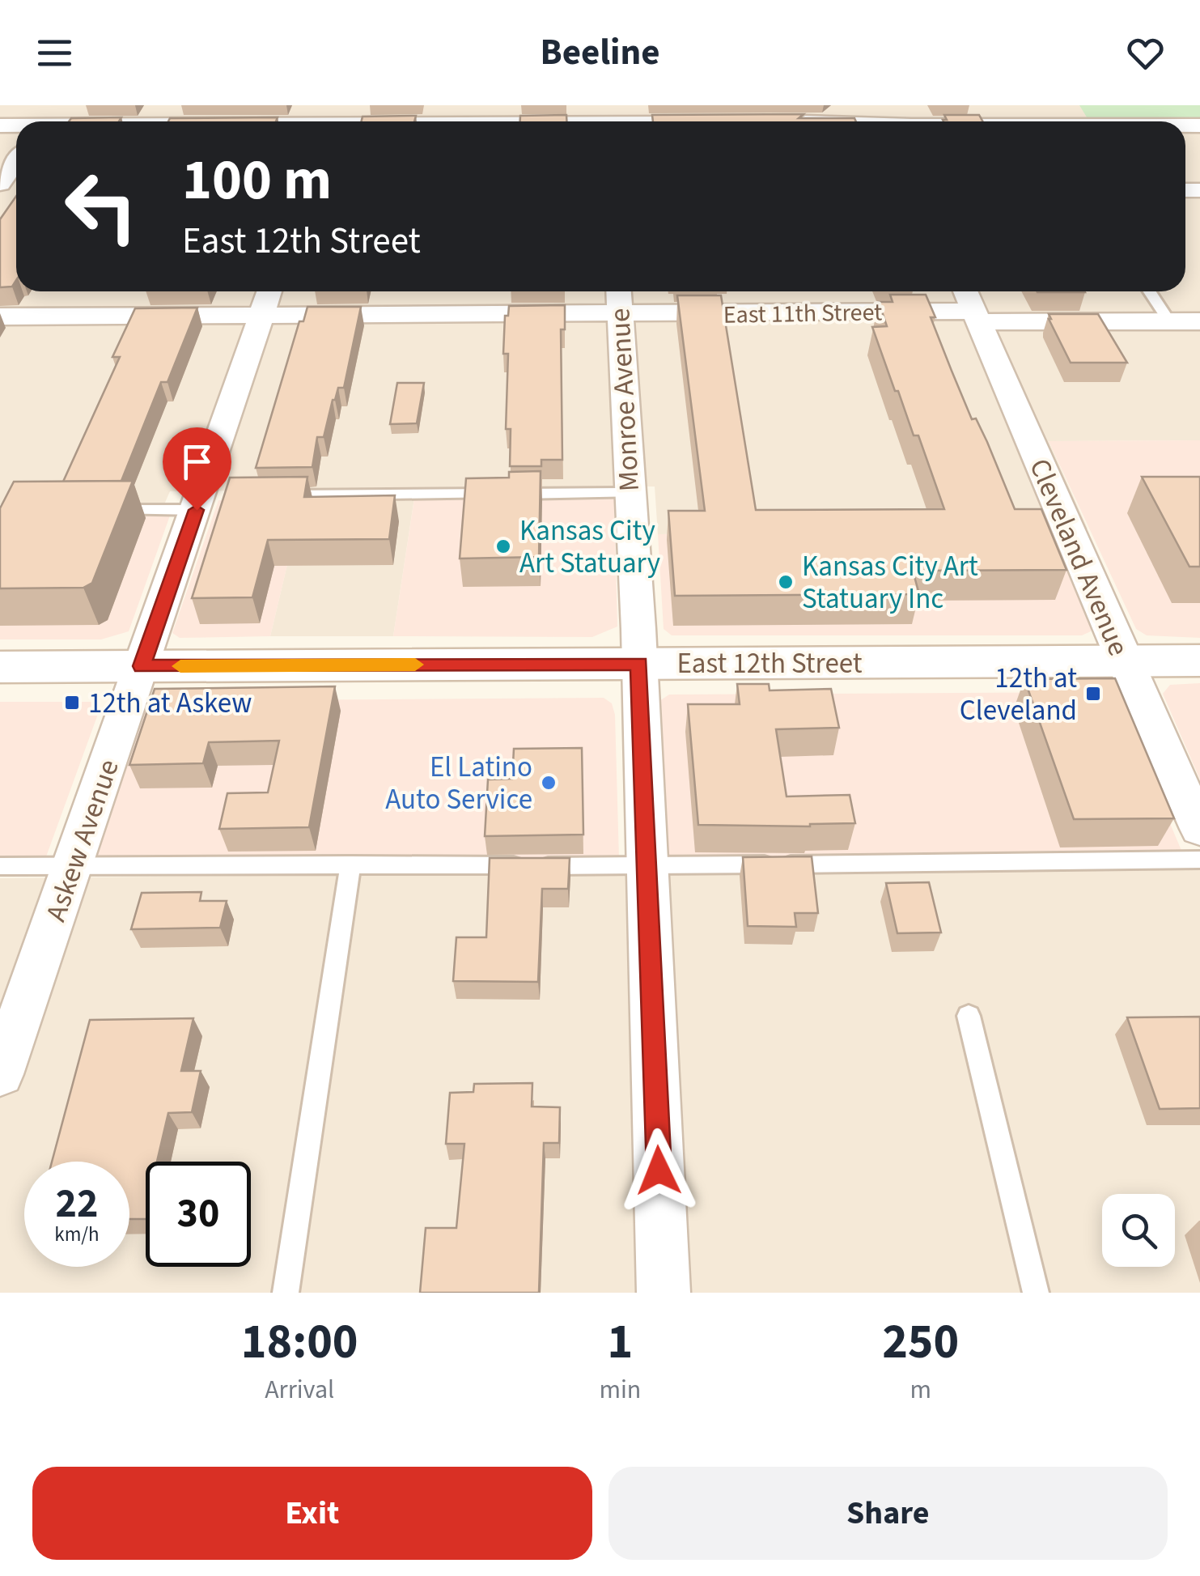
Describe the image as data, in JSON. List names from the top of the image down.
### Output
{
  "streets": {
    "street": [
      "East 11th Street",
      "Monroe Avenue",
      "Cleveland Avenue",
      "East 12th Street",
      "Askew Avenue"
    ]
  },
  "crossings": [
    ["East 11th Street", "Monroe Avenue"],
    ["East 11th Street", "Cleveland Avenue"],
    ["East 11th Street", "Askew Avenue"],
    ["Monroe Avenue", "East 12th Street"],
    ["Cleveland Avenue", "East 12th Street"],
    ["East 12th Street", "Askew Avenue"]
  ],
  "places": {
    "other": ["Kansas City Art Statuary", "Kansas City Art Statuary Inc", "El Latino Auto Service"],
    "transit": ["12th at Cleveland", "12th at Askew"]
  },
  "page": {
    "header": "Beeline",
    "turn": ["100 m", "East 12th Street"],
    "speed": "22 km/h",
    "limit": "30",
    "eta": [
      "18:00",
      "Arrival",
      "1",
      "min",
      "250",
      "m"
    ],
    "buttons": ["Exit", "Share"]
  }
}
